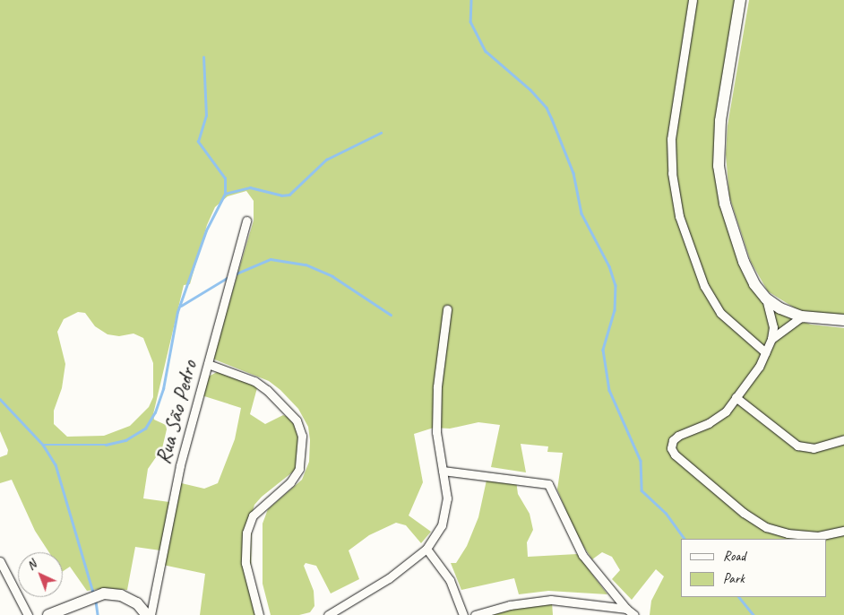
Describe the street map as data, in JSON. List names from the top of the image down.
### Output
{
  "streets": {
    "street": ["Rua São Pedro"]
  },
  "legend": ["Road", "Park"],
  "north": "top left"
}
